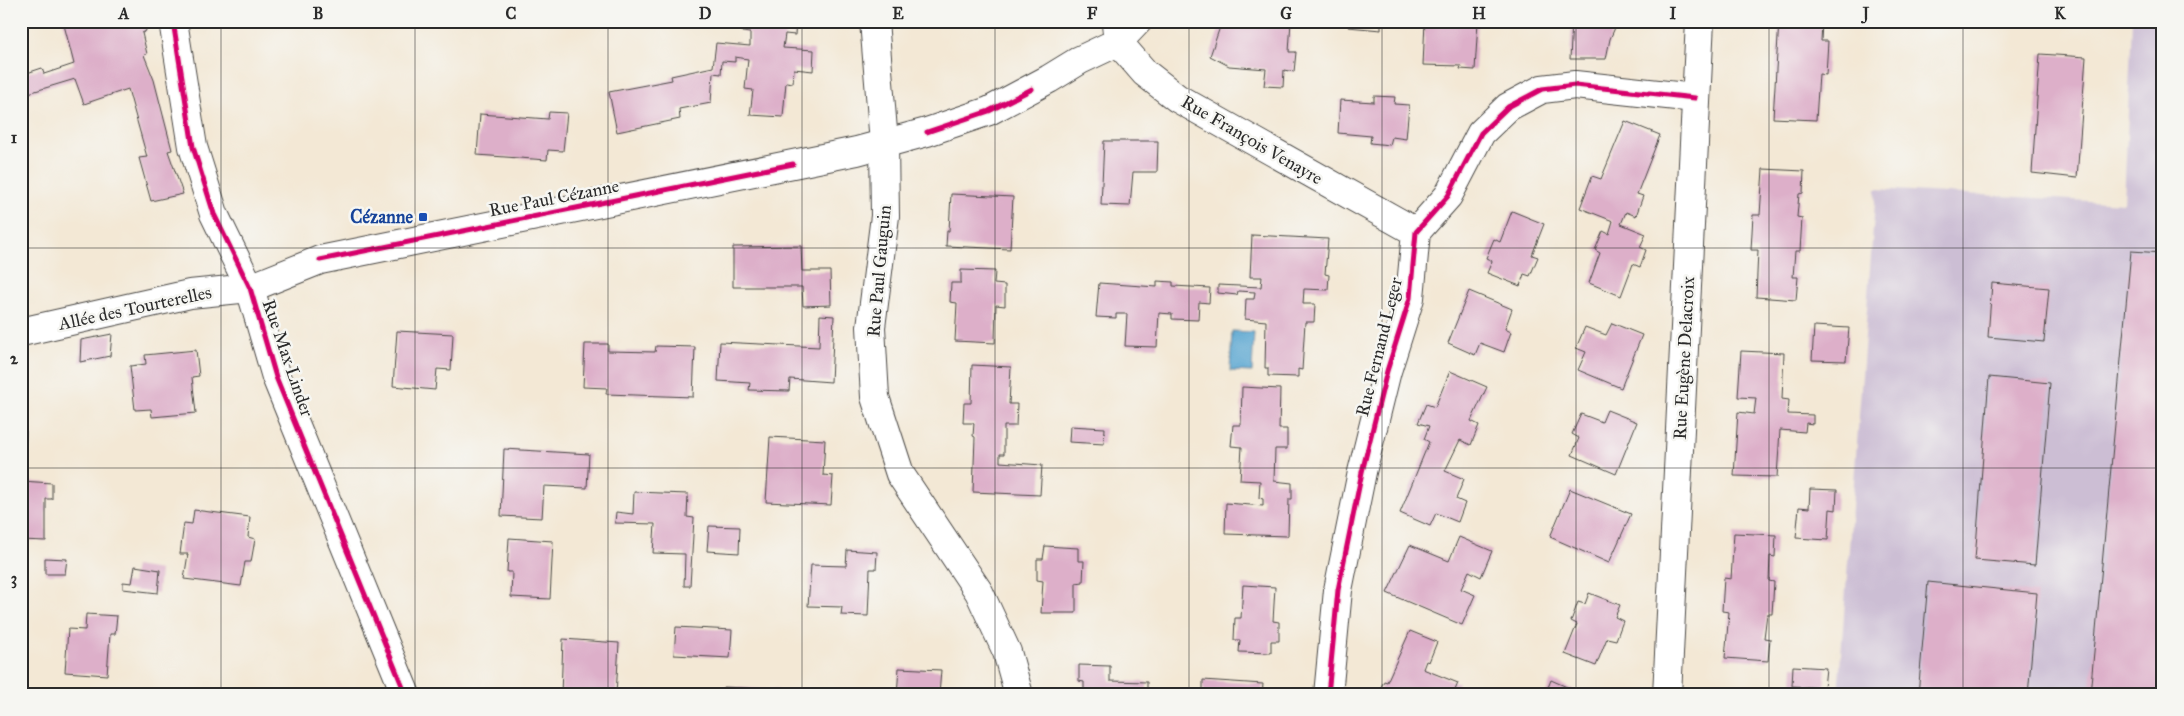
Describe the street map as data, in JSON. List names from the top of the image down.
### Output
{
  "streets": {
    "street": [
      "Rue François Venayre",
      "Rue Paul Cézanne",
      "Rue Paul Gauguin",
      "Allée des Tourterelles",
      "Rue Fernand Leger",
      "Rue Max Linder",
      "Rue Eugène Delacroix"
    ]
  },
  "crossings": [
    ["Rue François Venayre", "Rue Paul Cézanne"],
    ["Rue François Venayre", "Rue Fernand Leger"],
    ["Rue Paul Cézanne", "Rue Paul Gauguin"],
    ["Rue Paul Cézanne", "Allée des Tourterelles"],
    ["Rue Paul Cézanne", "Rue Max Linder"],
    ["Allée des Tourterelles", "Rue Max Linder"]
  ],
  "places": {
    "transit": ["Cézanne"]
  },
  "grid": {
    "columns": [
      "A",
      "B",
      "C",
      "D",
      "E",
      "F",
      "G",
      "H",
      "I",
      "J",
      "K"
    ],
    "rows": ["1", "2", "3"]
  }
}
